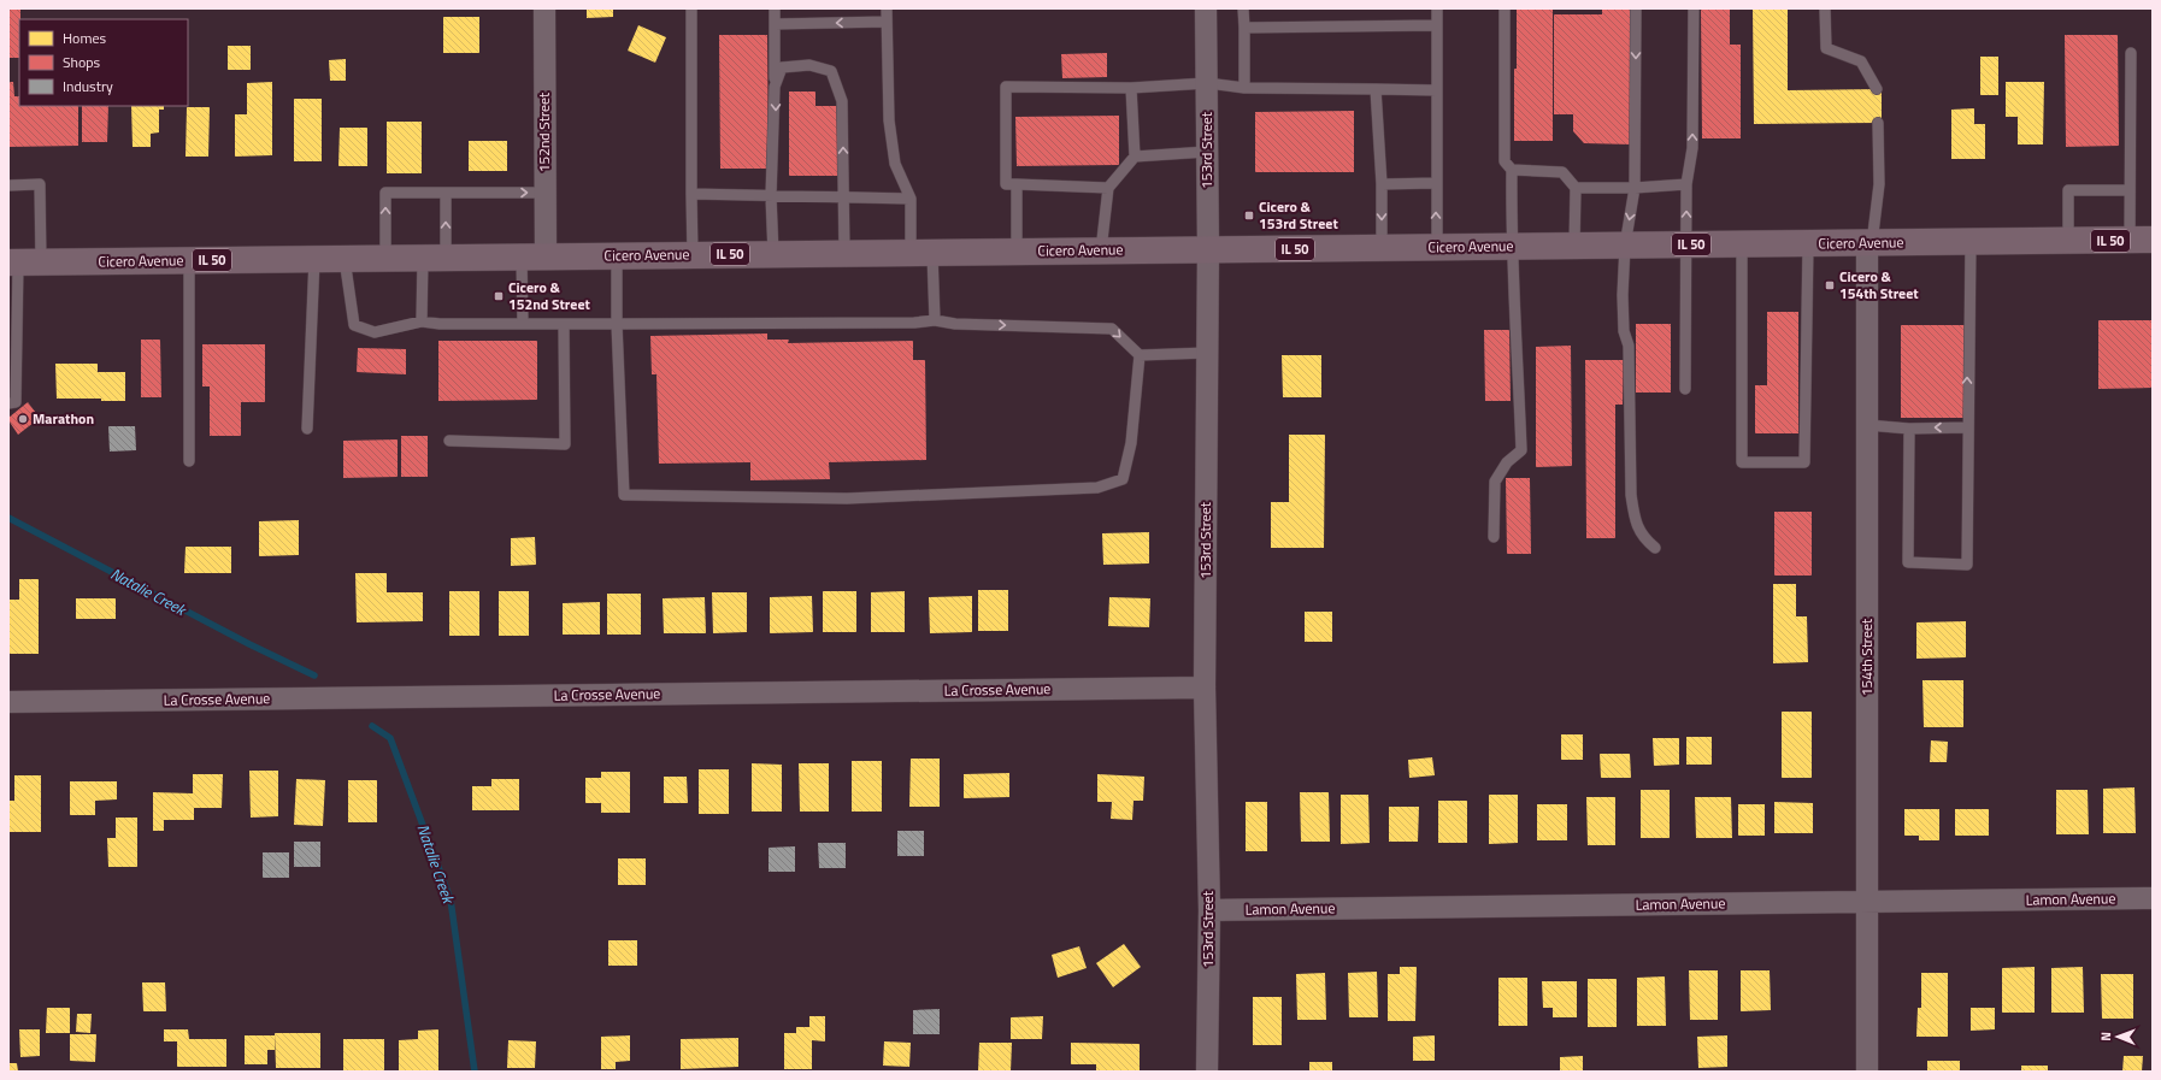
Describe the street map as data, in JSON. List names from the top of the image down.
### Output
{
  "streets": {
    "main road": ["IL 50", "Cicero Avenue"],
    "street": [
      "152nd Street",
      "153rd Street",
      "154th Street",
      "La Crosse Avenue",
      "Lamon Avenue"
    ]
  },
  "crossings": [
    ["152nd Street", "Cicero Avenue"],
    ["153rd Street", "Cicero Avenue"],
    ["153rd Street", "La Crosse Avenue"],
    ["153rd Street", "Lamon Avenue"],
    ["Cicero Avenue", "154th Street"],
    ["154th Street", "Lamon Avenue"]
  ],
  "water": ["Natalie Creek"],
  "places": {
    "transit": ["Cicero & 153rd Street", "Cicero & 154th Street", "Cicero & 152nd Street"],
    "other": ["Marathon"]
  },
  "legend": ["Homes", "Shops", "Industry"],
  "north": "left"
}
